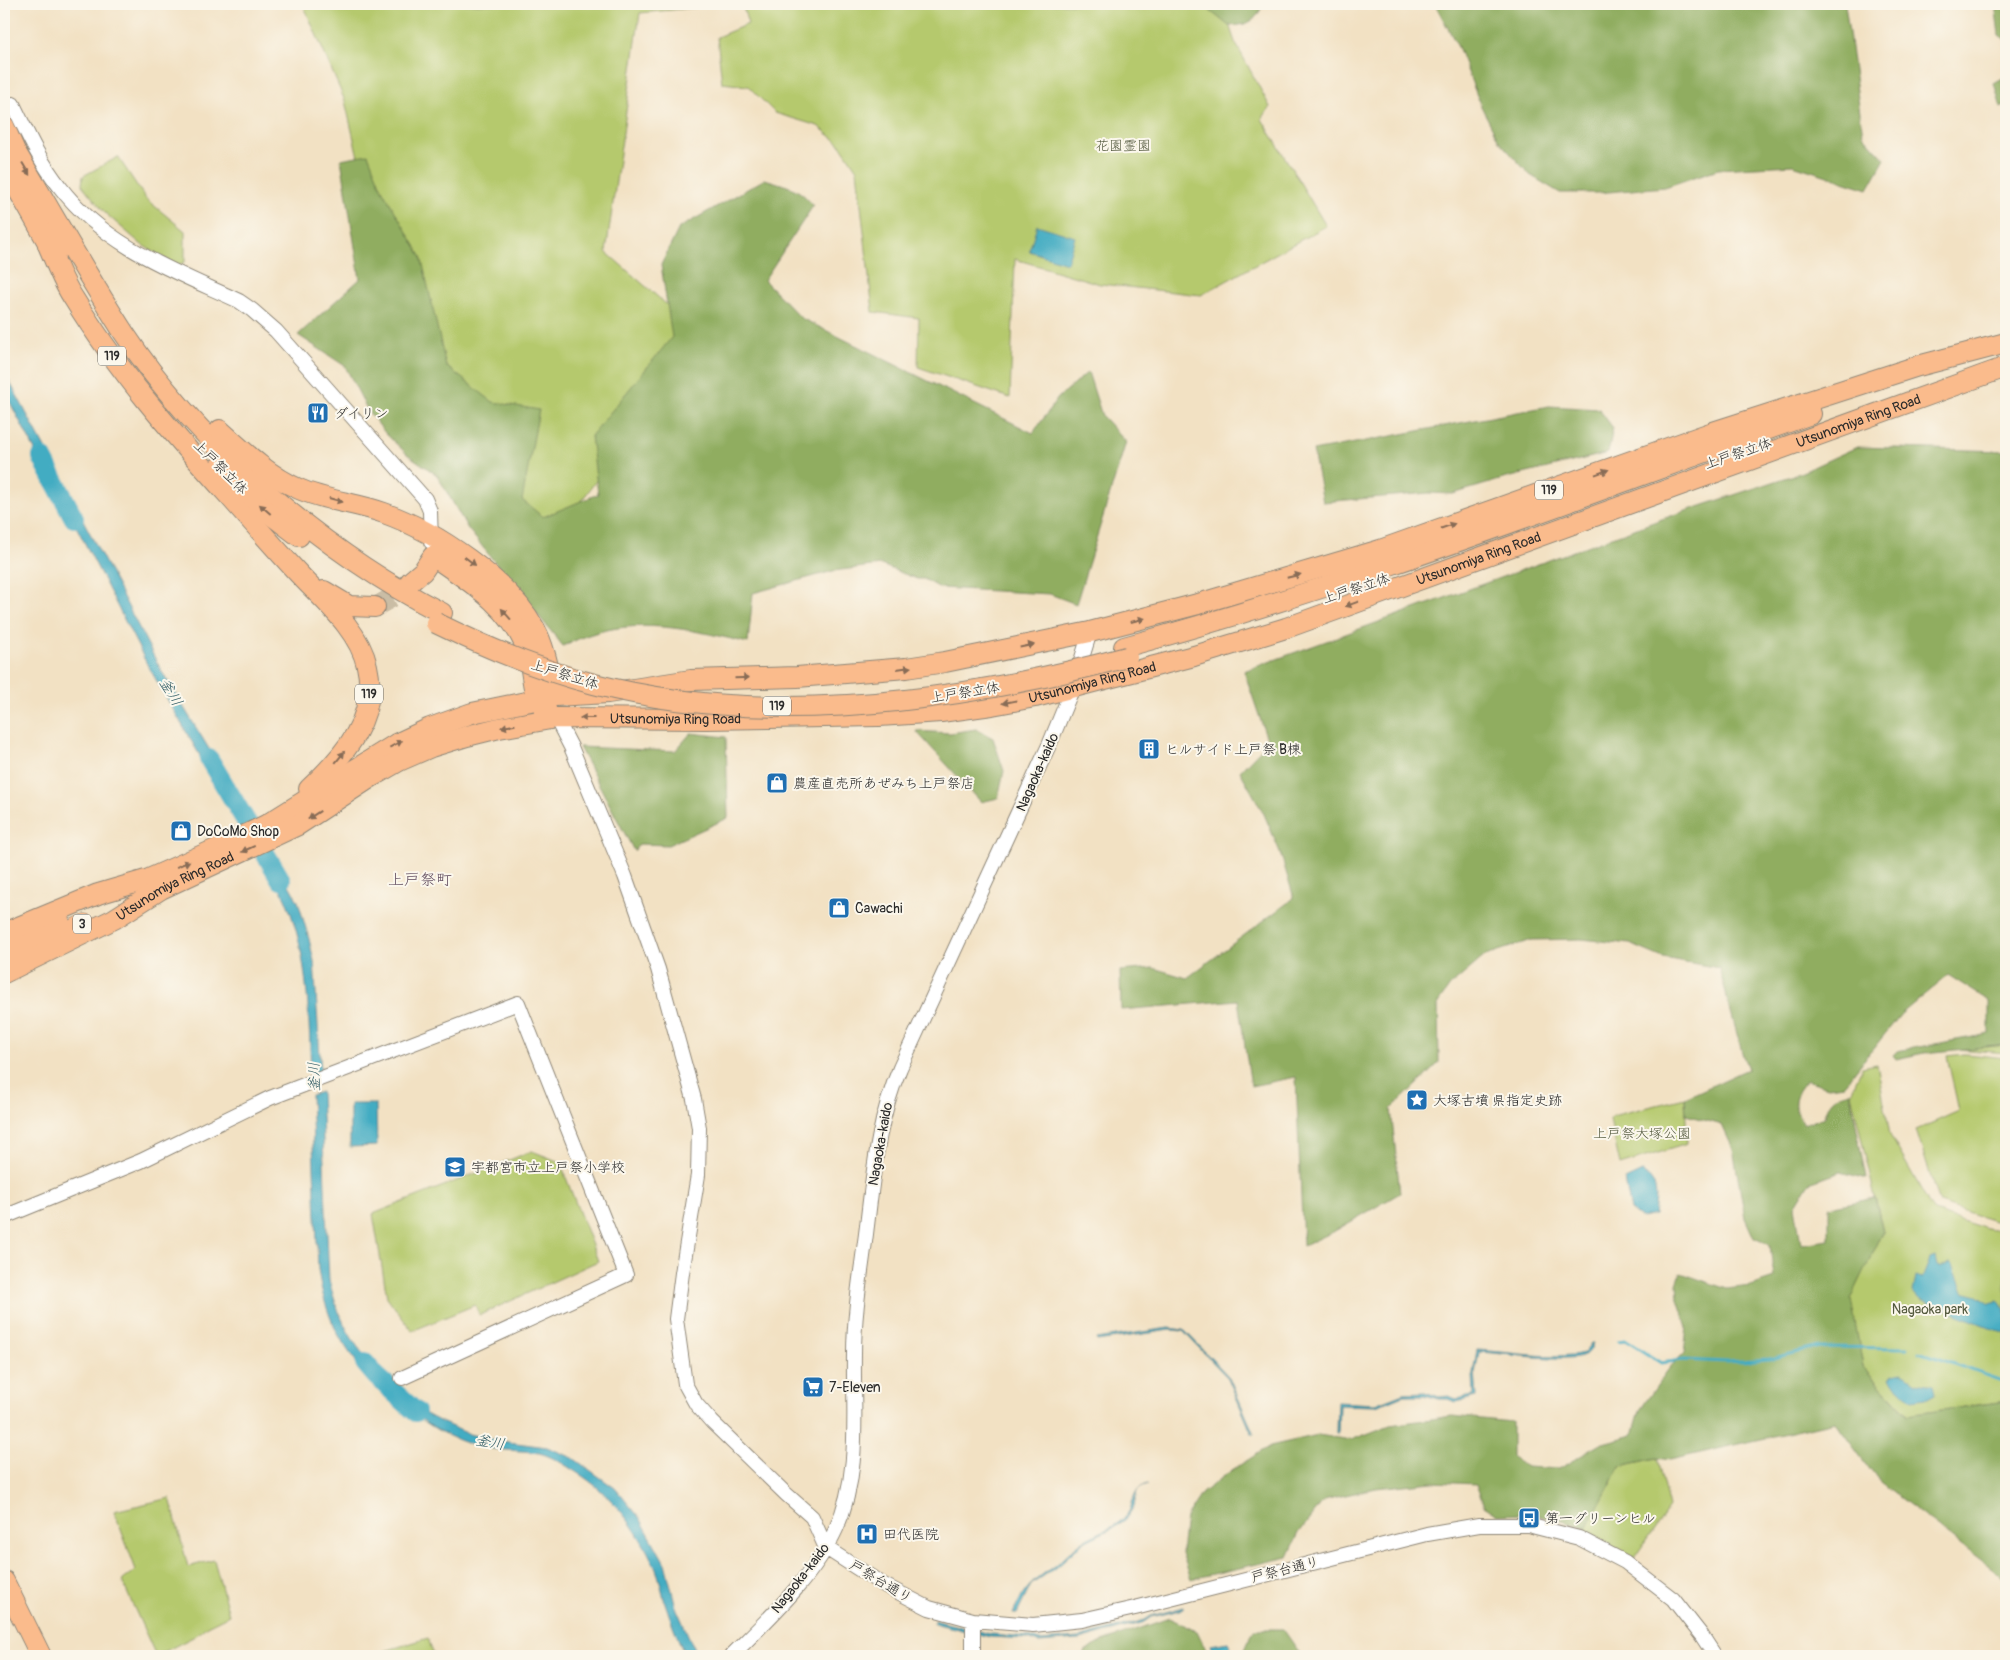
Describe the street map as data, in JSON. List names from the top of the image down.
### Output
{
  "streets": {
    "highway": ["119", "Utsunomiya Ring Road", "上戸祭立体"],
    "main road": ["3"],
    "street": ["Nagaoka-kaido", "戸祭台通り"]
  },
  "crossings": [
    ["119", "Utsunomiya Ring Road"],
    ["119", "上戸祭立体"],
    ["Utsunomiya Ring Road", "上戸祭立体"],
    ["Utsunomiya Ring Road", "Nagaoka-kaido"],
    ["Nagaoka-kaido", "戸祭台通り"]
  ],
  "districts": ["上戸祭町"],
  "water": ["釜川"],
  "parks": ["花園霊園", "上戸祭大塚公園", "Nagaoka park"],
  "places": {
    "restaurant": ["ダイリン"],
    "building": ["ヒルサイド上戸祭 B棟"],
    "shop": ["農産直売所あぜみち上戸祭店", "DoCoMo Shop", "Cawachi"],
    "place": ["大塚古墳 県指定史跡"],
    "school or university": ["宇都宮市立上戸祭小学校"],
    "supermarket": ["7-Eleven"],
    "bus stop": ["第一グリーンヒル"],
    "hospital": ["田代医院"]
  }
}
